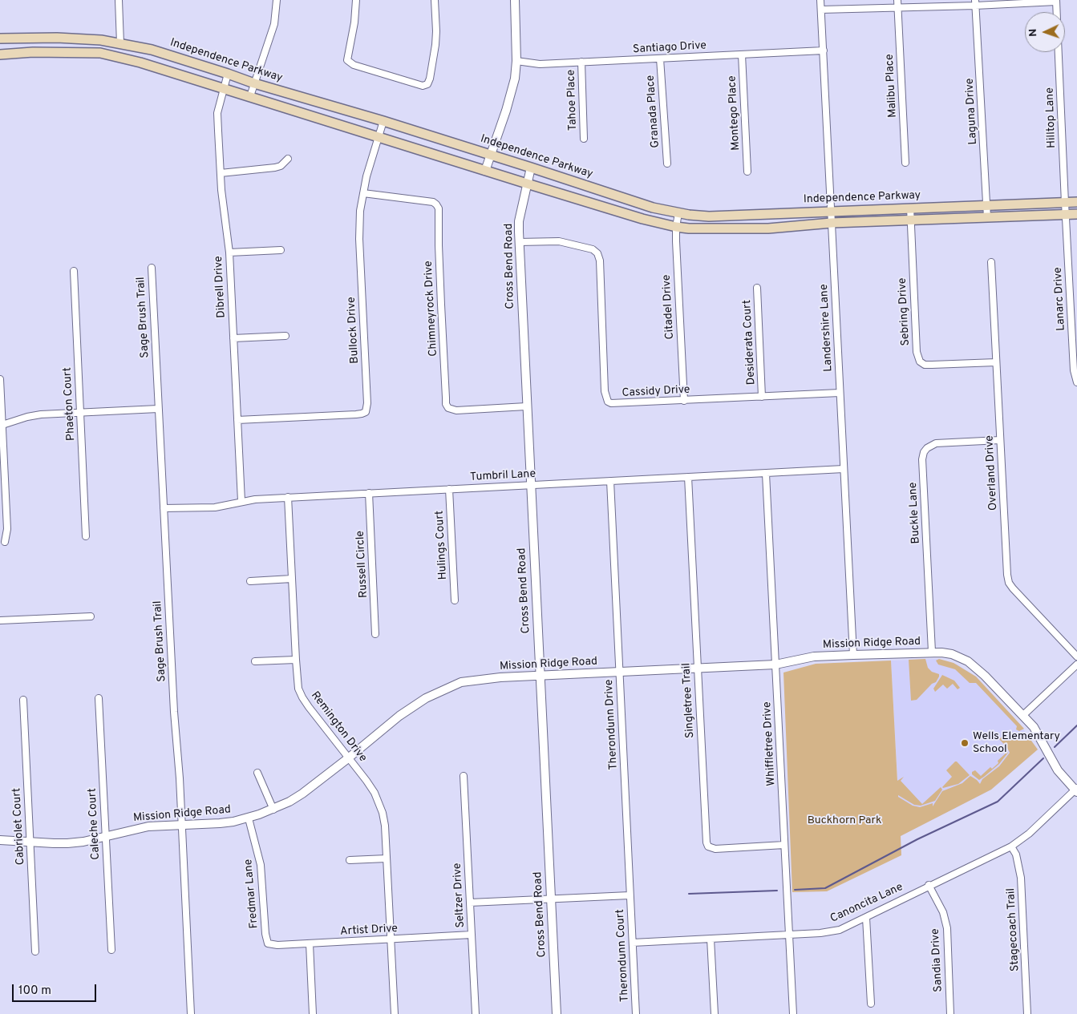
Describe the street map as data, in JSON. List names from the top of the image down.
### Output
{
  "streets": {
    "main road": ["Independence Parkway"],
    "street": [
      "Santiago Drive",
      "Malibu Place",
      "Tahoe Place",
      "Granada Place",
      "Laguna Drive",
      "Montego Place",
      "Hilltop Lane",
      "Cross Bend Road",
      "Dibrell Drive",
      "Lanarc Drive",
      "Citadel Drive",
      "Chimneyrock Drive",
      "Sebring Drive",
      "Sage Brush Trail",
      "Landershire Lane",
      "Bullock Drive",
      "Desiderata Court",
      "Cassidy Drive",
      "Phaeton Court",
      "Overland Drive",
      "Tumbril Lane",
      "Buckle Lane",
      "Hulings Court",
      "Russell Circle",
      "Mission Ridge Road",
      "Singletree Trail",
      "Therondunn Drive",
      "Remington Drive",
      "Whiffletree Drive",
      "Caleche Court",
      "Cabriolet Court",
      "Fredmar Lane",
      "Seltzer Drive",
      "Canoncita Lane",
      "Stagecoach Trail",
      "Artist Drive",
      "Therondunn Court",
      "Sandia Drive"
    ]
  },
  "crossings": [
    ["Santiago Drive", "Tahoe Place"],
    ["Santiago Drive", "Granada Place"],
    ["Santiago Drive", "Montego Place"],
    ["Santiago Drive", "Landershire Lane"],
    ["Independence Parkway", "Laguna Drive"],
    ["Independence Parkway", "Hilltop Lane"],
    ["Independence Parkway", "Cross Bend Road"],
    ["Independence Parkway", "Dibrell Drive"],
    ["Independence Parkway", "Citadel Drive"],
    ["Independence Parkway", "Sebring Drive"],
    ["Independence Parkway", "Landershire Lane"],
    ["Independence Parkway", "Bullock Drive"],
    ["Hilltop Lane", "Lanarc Drive"],
    ["Cross Bend Road", "Chimneyrock Drive"],
    ["Cross Bend Road", "Cassidy Drive"],
    ["Cross Bend Road", "Tumbril Lane"],
    ["Cross Bend Road", "Mission Ridge Road"],
    ["Dibrell Drive", "Bullock Drive"],
    ["Dibrell Drive", "Tumbril Lane"],
    ["Citadel Drive", "Cassidy Drive"],
    ["Chimneyrock Drive", "Bullock Drive"],
    ["Sebring Drive", "Overland Drive"],
    ["Sage Brush Trail", "Tumbril Lane"],
    ["Sage Brush Trail", "Mission Ridge Road"],
    ["Landershire Lane", "Cassidy Drive"],
    ["Landershire Lane", "Tumbril Lane"],
    ["Landershire Lane", "Mission Ridge Road"],
    ["Desiderata Court", "Cassidy Drive"],
    ["Overland Drive", "Buckle Lane"],
    ["Tumbril Lane", "Hulings Court"],
    ["Tumbril Lane", "Russell Circle"],
    ["Tumbril Lane", "Singletree Trail"],
    ["Tumbril Lane", "Therondunn Drive"],
    ["Tumbril Lane", "Remington Drive"],
    ["Tumbril Lane", "Whiffletree Drive"],
    ["Buckle Lane", "Mission Ridge Road"],
    ["Mission Ridge Road", "Singletree Trail"],
    ["Mission Ridge Road", "Therondunn Drive"],
    ["Mission Ridge Road", "Remington Drive"],
    ["Mission Ridge Road", "Whiffletree Drive"],
    ["Mission Ridge Road", "Caleche Court"],
    ["Mission Ridge Road", "Cabriolet Court"],
    ["Mission Ridge Road", "Fredmar Lane"],
    ["Mission Ridge Road", "Canoncita Lane"],
    ["Singletree Trail", "Whiffletree Drive"],
    ["Therondunn Drive", "Therondunn Court"],
    ["Remington Drive", "Artist Drive"],
    ["Whiffletree Drive", "Canoncita Lane"],
    ["Fredmar Lane", "Artist Drive"],
    ["Seltzer Drive", "Artist Drive"],
    ["Canoncita Lane", "Stagecoach Trail"],
    ["Canoncita Lane", "Therondunn Court"],
    ["Canoncita Lane", "Sandia Drive"]
  ],
  "parks": ["Buckhorn Park"],
  "places": ["Wells Elementary School"],
  "scale_bar": "100 m",
  "north": "left"
}
